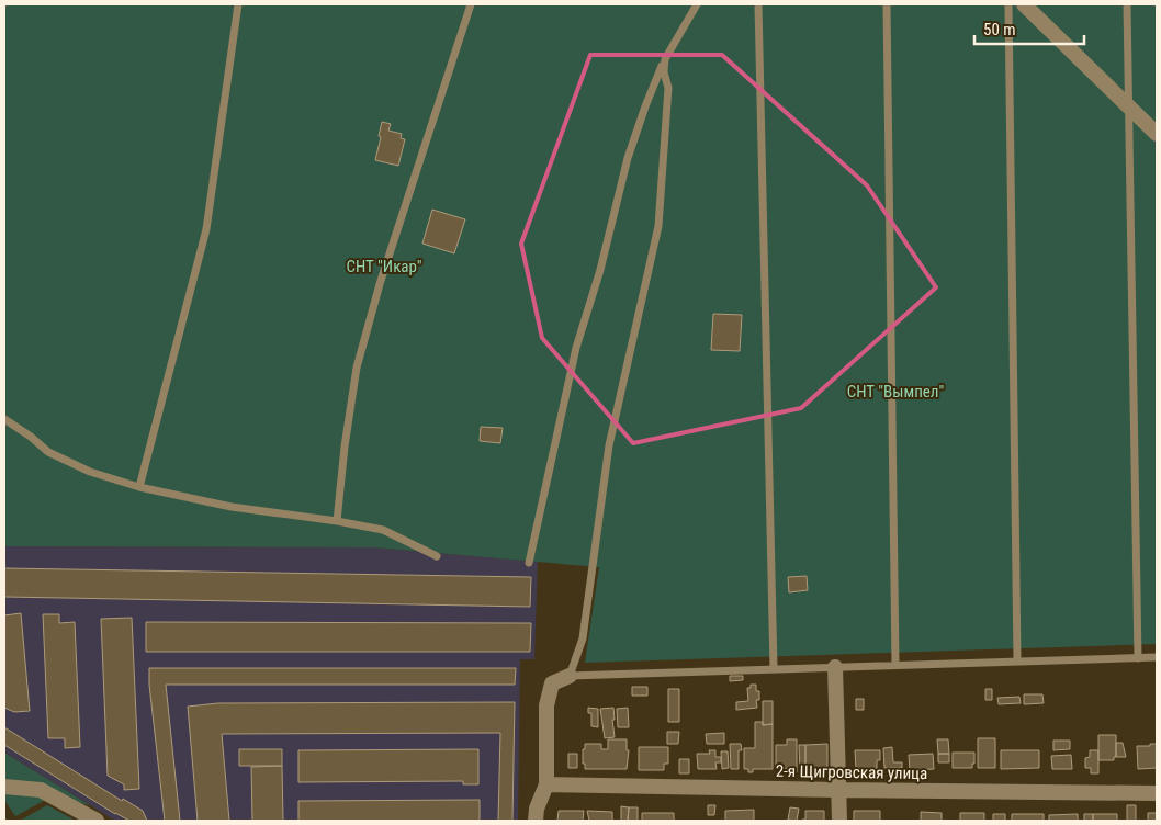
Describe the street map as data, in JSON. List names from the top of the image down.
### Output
{
  "streets": {
    "street": ["2-я Щигровская улица"]
  },
  "parks": ["СНТ \"Икар\"", "СНТ \"Вымпел\""],
  "scale_bar": "50 m"
}
